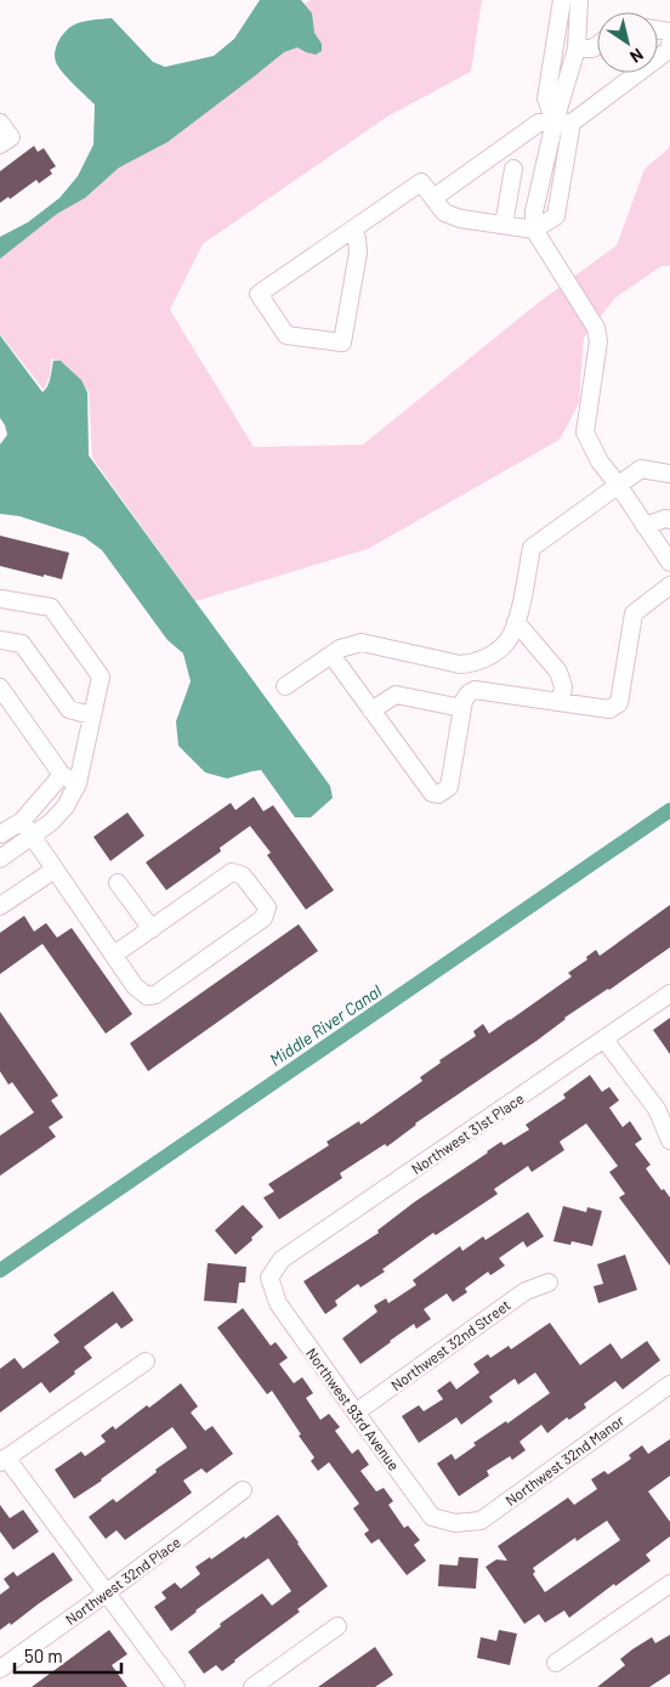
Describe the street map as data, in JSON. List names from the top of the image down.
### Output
{
  "streets": {
    "street": [
      "Northwest 31st Place",
      "Northwest 32nd Street",
      "Northwest 93rd Avenue",
      "Northwest 32nd Manor",
      "Northwest 32nd Place"
    ]
  },
  "crossings": [
    ["Northwest 31st Place", "Northwest 93rd Avenue"],
    ["Northwest 32nd Street", "Northwest 93rd Avenue"],
    ["Northwest 93rd Avenue", "Northwest 32nd Manor"]
  ],
  "water": ["Middle River Canal"],
  "scale_bar": "50 m",
  "north": "bottom right"
}
